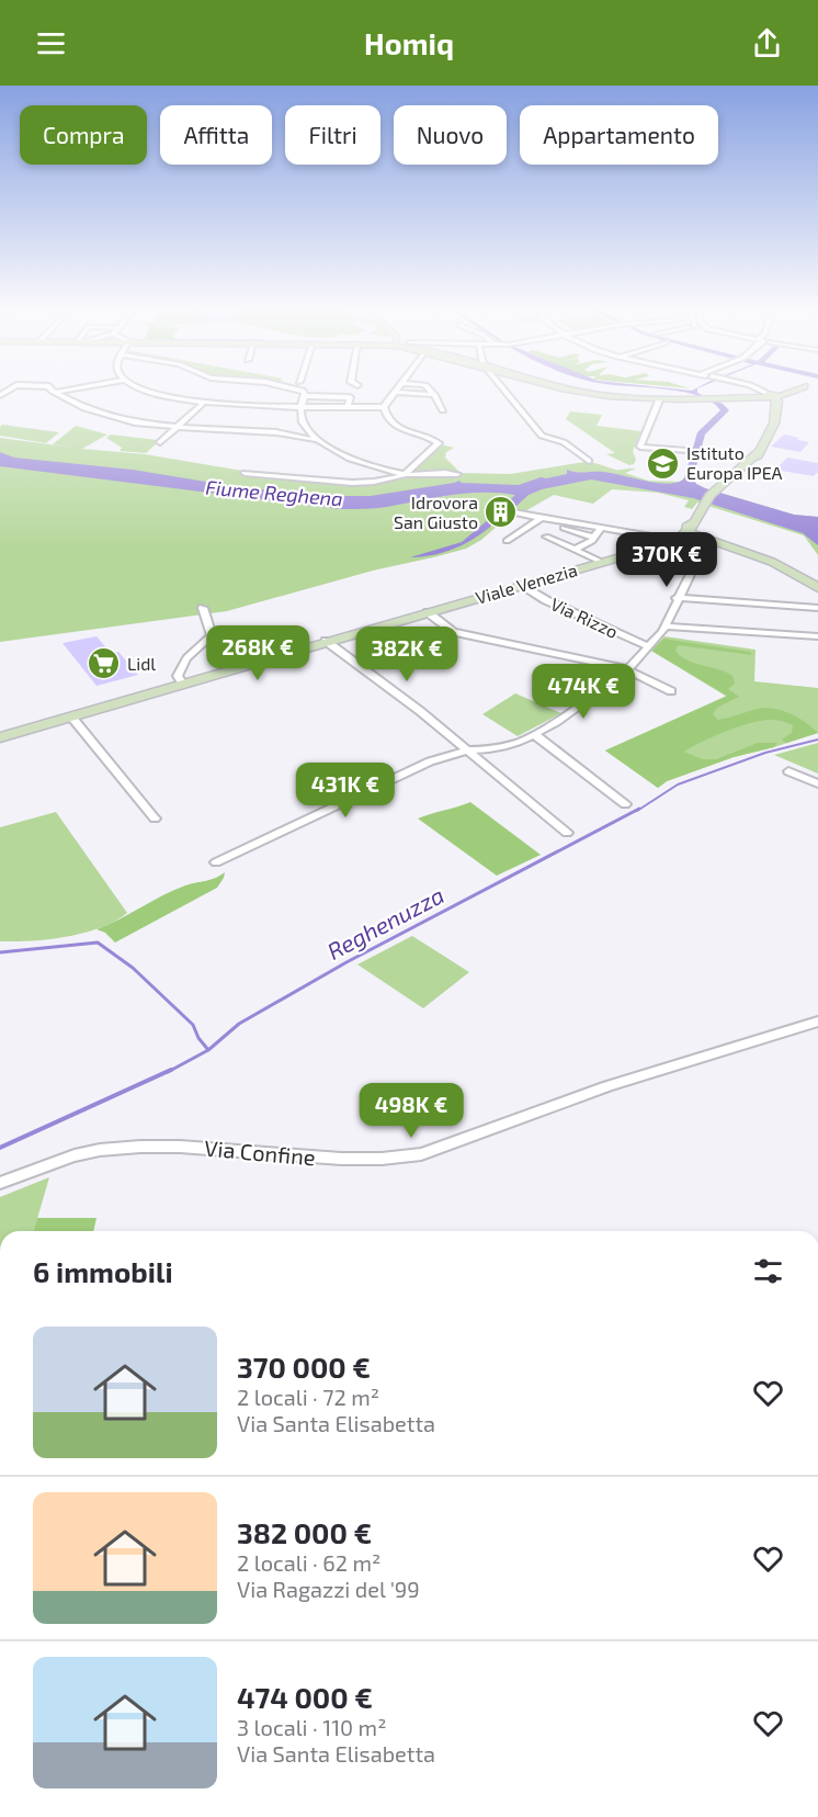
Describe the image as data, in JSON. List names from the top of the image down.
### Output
{
  "streets": {
    "main road": ["Viale Venezia"],
    "street": ["Via Rizzo", "Via Confine"]
  },
  "crossings": [
    ["Viale Venezia", "Via Rizzo"]
  ],
  "water": ["Fiume Reghena", "Reghenuzza"],
  "places": {
    "school or university": ["Istituto Europa IPEA"],
    "building": ["Idrovora San Giusto"],
    "supermarket": ["Lidl"]
  },
  "page": {
    "header": "Homiq",
    "chip": [
      "Compra",
      "Affitta",
      "Filtri",
      "Nuovo",
      "Appartamento"
    ],
    "price": [
      "370K €",
      "268K €",
      "382K €",
      "474K €",
      "431K €",
      "498K €"
    ],
    "heading": "6 immobili",
    "list": [
      {
        "name": "370 000 €",
        "note": "2 locali · 72 m² · Via Santa Elisabetta"
      },
      {
        "name": "382 000 €",
        "note": "2 locali · 62 m² · Via Ragazzi del '99"
      },
      {
        "name": "474 000 €",
        "note": "3 locali · 110 m² · Via Santa Elisabetta"
      }
    ]
  }
}
